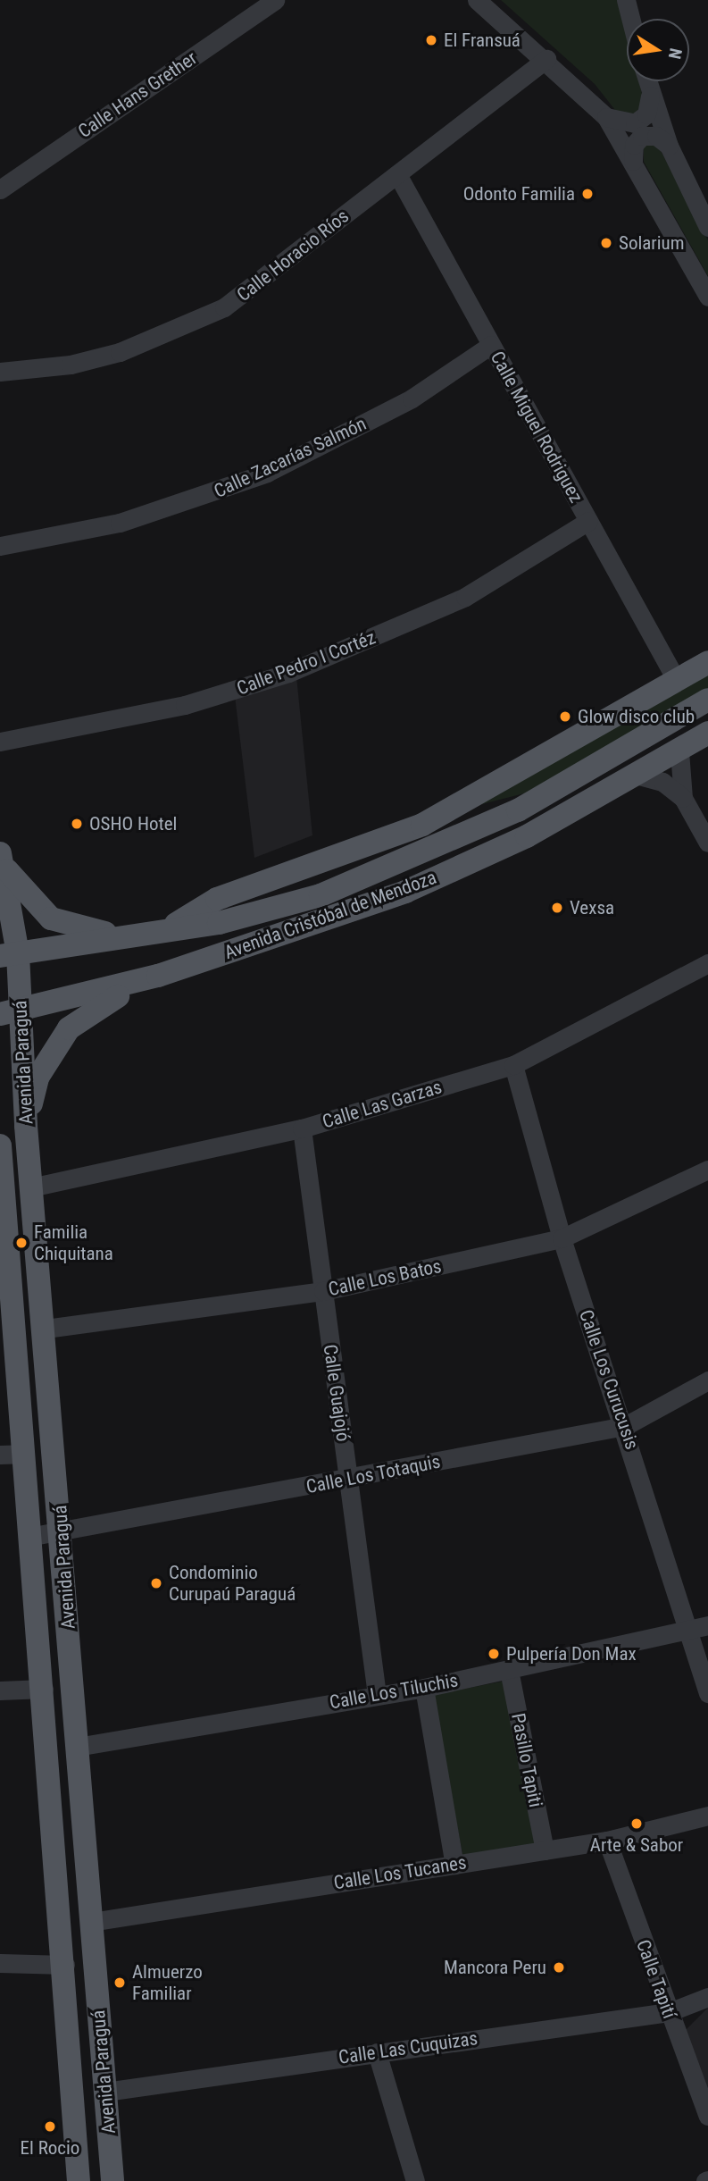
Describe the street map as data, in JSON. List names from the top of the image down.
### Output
{
  "streets": {
    "main road": ["Avenida Cristóbal de Mendoza", "Avenida Paraguá"],
    "street": [
      "Calle Hans Grether",
      "Calle Horacio Ríos",
      "Calle Miguel Rodriguez",
      "Calle Zacarías Salmón",
      "Calle Pedro I Cortéz",
      "Calle Las Garzas",
      "Calle Los Batos",
      "Calle Los Curucusis",
      "Calle Guajojó",
      "Calle Los Totaquis",
      "Calle Los Tiluchis",
      "Pasillo Tapiti",
      "Calle Los Tucanes",
      "Calle Tapití",
      "Calle Las Cuquizas"
    ]
  },
  "crossings": [
    ["Calle Horacio Ríos", "Calle Miguel Rodriguez"],
    ["Calle Miguel Rodriguez", "Calle Zacarías Salmón"],
    ["Calle Miguel Rodriguez", "Calle Pedro I Cortéz"],
    ["Calle Miguel Rodriguez", "Avenida Cristóbal de Mendoza"],
    ["Avenida Cristóbal de Mendoza", "Avenida Paraguá"],
    ["Avenida Paraguá", "Calle Las Garzas"],
    ["Avenida Paraguá", "Calle Los Batos"],
    ["Avenida Paraguá", "Calle Los Totaquis"],
    ["Avenida Paraguá", "Calle Los Tiluchis"],
    ["Avenida Paraguá", "Calle Los Tucanes"],
    ["Avenida Paraguá", "Calle Las Cuquizas"],
    ["Calle Las Garzas", "Calle Los Curucusis"],
    ["Calle Las Garzas", "Calle Guajojó"],
    ["Calle Los Batos", "Calle Los Curucusis"],
    ["Calle Los Batos", "Calle Guajojó"],
    ["Calle Los Curucusis", "Calle Los Totaquis"],
    ["Calle Los Curucusis", "Calle Los Tiluchis"],
    ["Calle Guajojó", "Calle Los Totaquis"],
    ["Calle Guajojó", "Calle Los Tiluchis"],
    ["Calle Los Tiluchis", "Pasillo Tapiti"],
    ["Pasillo Tapiti", "Calle Los Tucanes"],
    ["Calle Los Tucanes", "Calle Tapití"],
    ["Calle Tapití", "Calle Las Cuquizas"]
  ],
  "places": [
    "El Fransuá",
    "Odonto Familia",
    "Solarium",
    "Glow disco club",
    "OSHO Hotel",
    "Vexsa",
    "Familia Chiquitana",
    "Condominio Curupaú Paraguá",
    "Pulpería Don Max",
    "Arte & Sabor",
    "Mancora Peru",
    "Almuerzo Familiar",
    "El Rocio"
  ],
  "north": "right"
}
